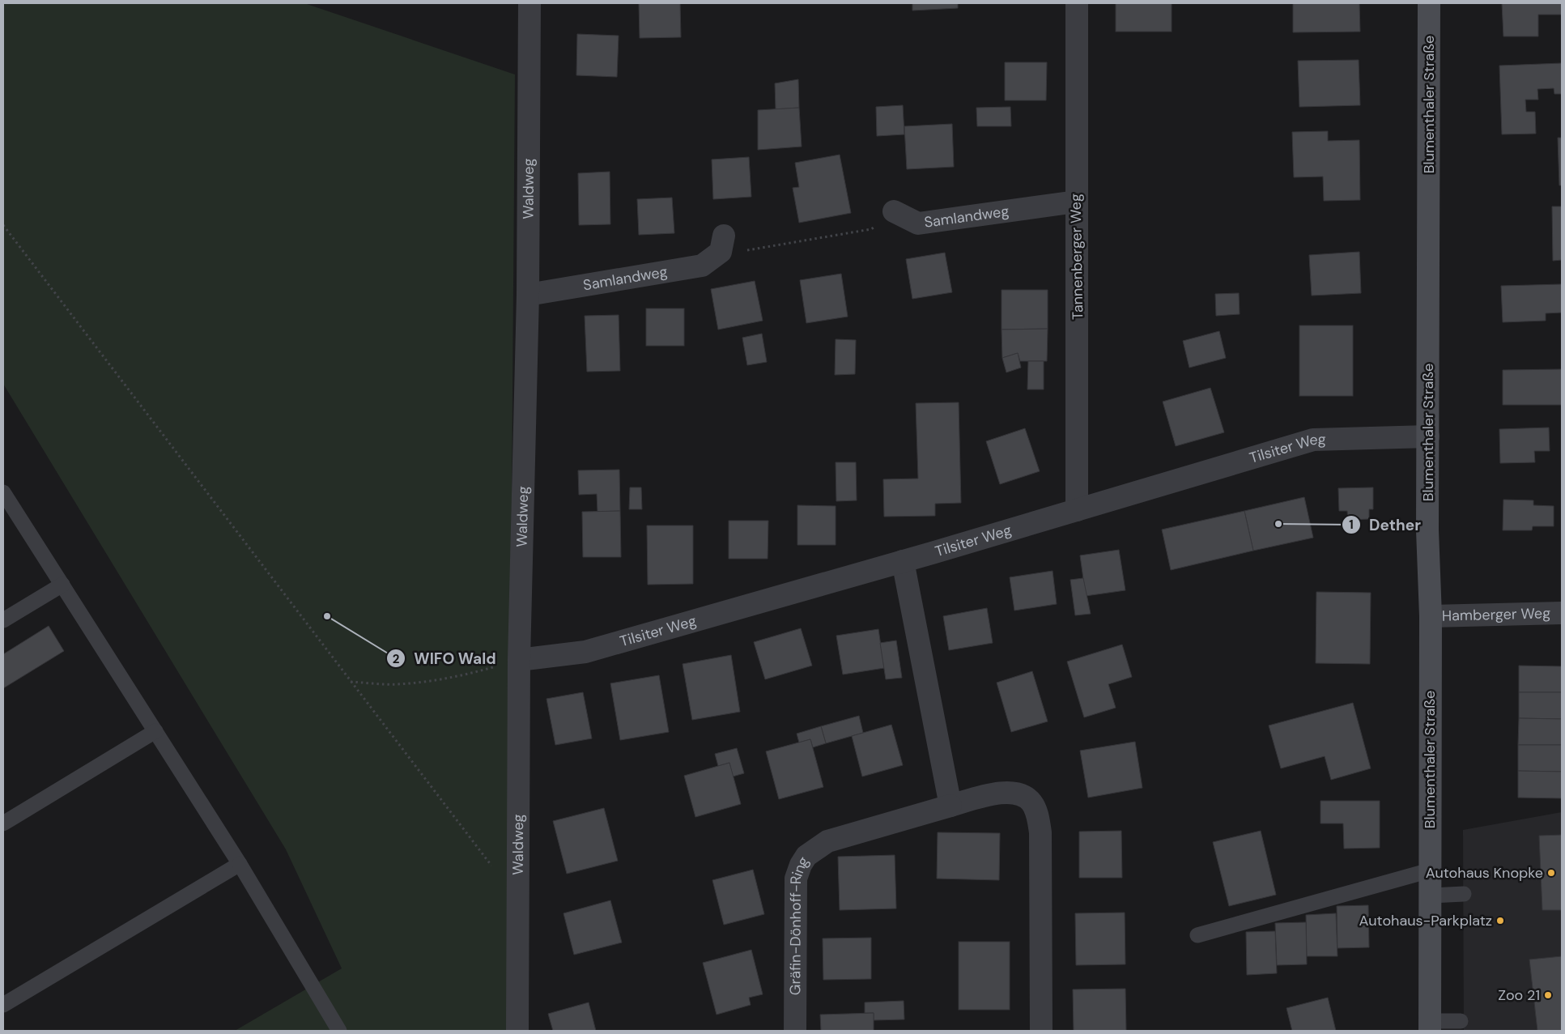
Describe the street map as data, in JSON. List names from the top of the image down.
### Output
{
  "streets": {
    "main road": ["Blumenthaler Straße"],
    "street": [
      "Waldweg",
      "Samlandweg",
      "Tannenberger Weg",
      "Tilsiter Weg",
      "Hamberger Weg",
      "Gräfin-Dönhoff-Ring"
    ]
  },
  "crossings": [
    ["Blumenthaler Straße", "Tilsiter Weg"],
    ["Blumenthaler Straße", "Hamberger Weg"],
    ["Waldweg", "Samlandweg"],
    ["Waldweg", "Tilsiter Weg"],
    ["Samlandweg", "Tannenberger Weg"],
    ["Tannenberger Weg", "Tilsiter Weg"]
  ],
  "places": [
    "Dether",
    "WIFO Wald",
    "Autohaus Knopke",
    "Autohaus-Parkplatz",
    "Zoo 21"
  ]
}
